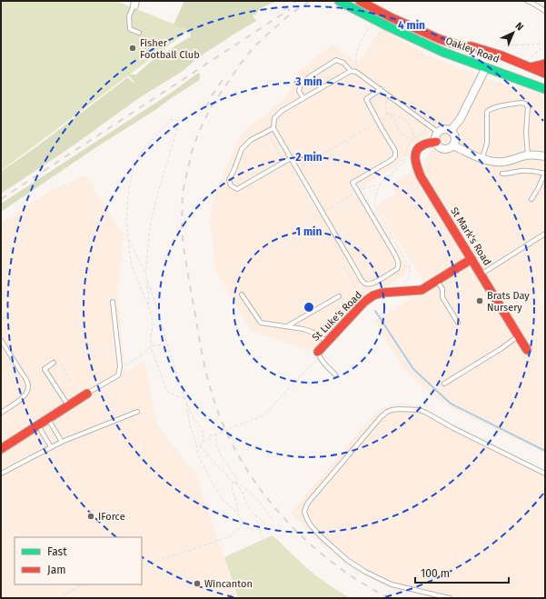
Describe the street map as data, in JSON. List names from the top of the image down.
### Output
{
  "streets": {
    "main road": ["Oakley Road", "St Mark's Road", "St Luke's Road"]
  },
  "crossings": [
    ["St Mark's Road", "St Luke's Road"]
  ],
  "places": [
    "Fisher Football Club",
    "Brats Day Nursery",
    "IForce",
    "Wincanton"
  ],
  "legend": ["Fast", "Jam"],
  "scale_bar": "100 m",
  "north": "top right",
  "rings": [
    "4 min",
    "3 min",
    "2 min",
    "1 min"
  ]
}
